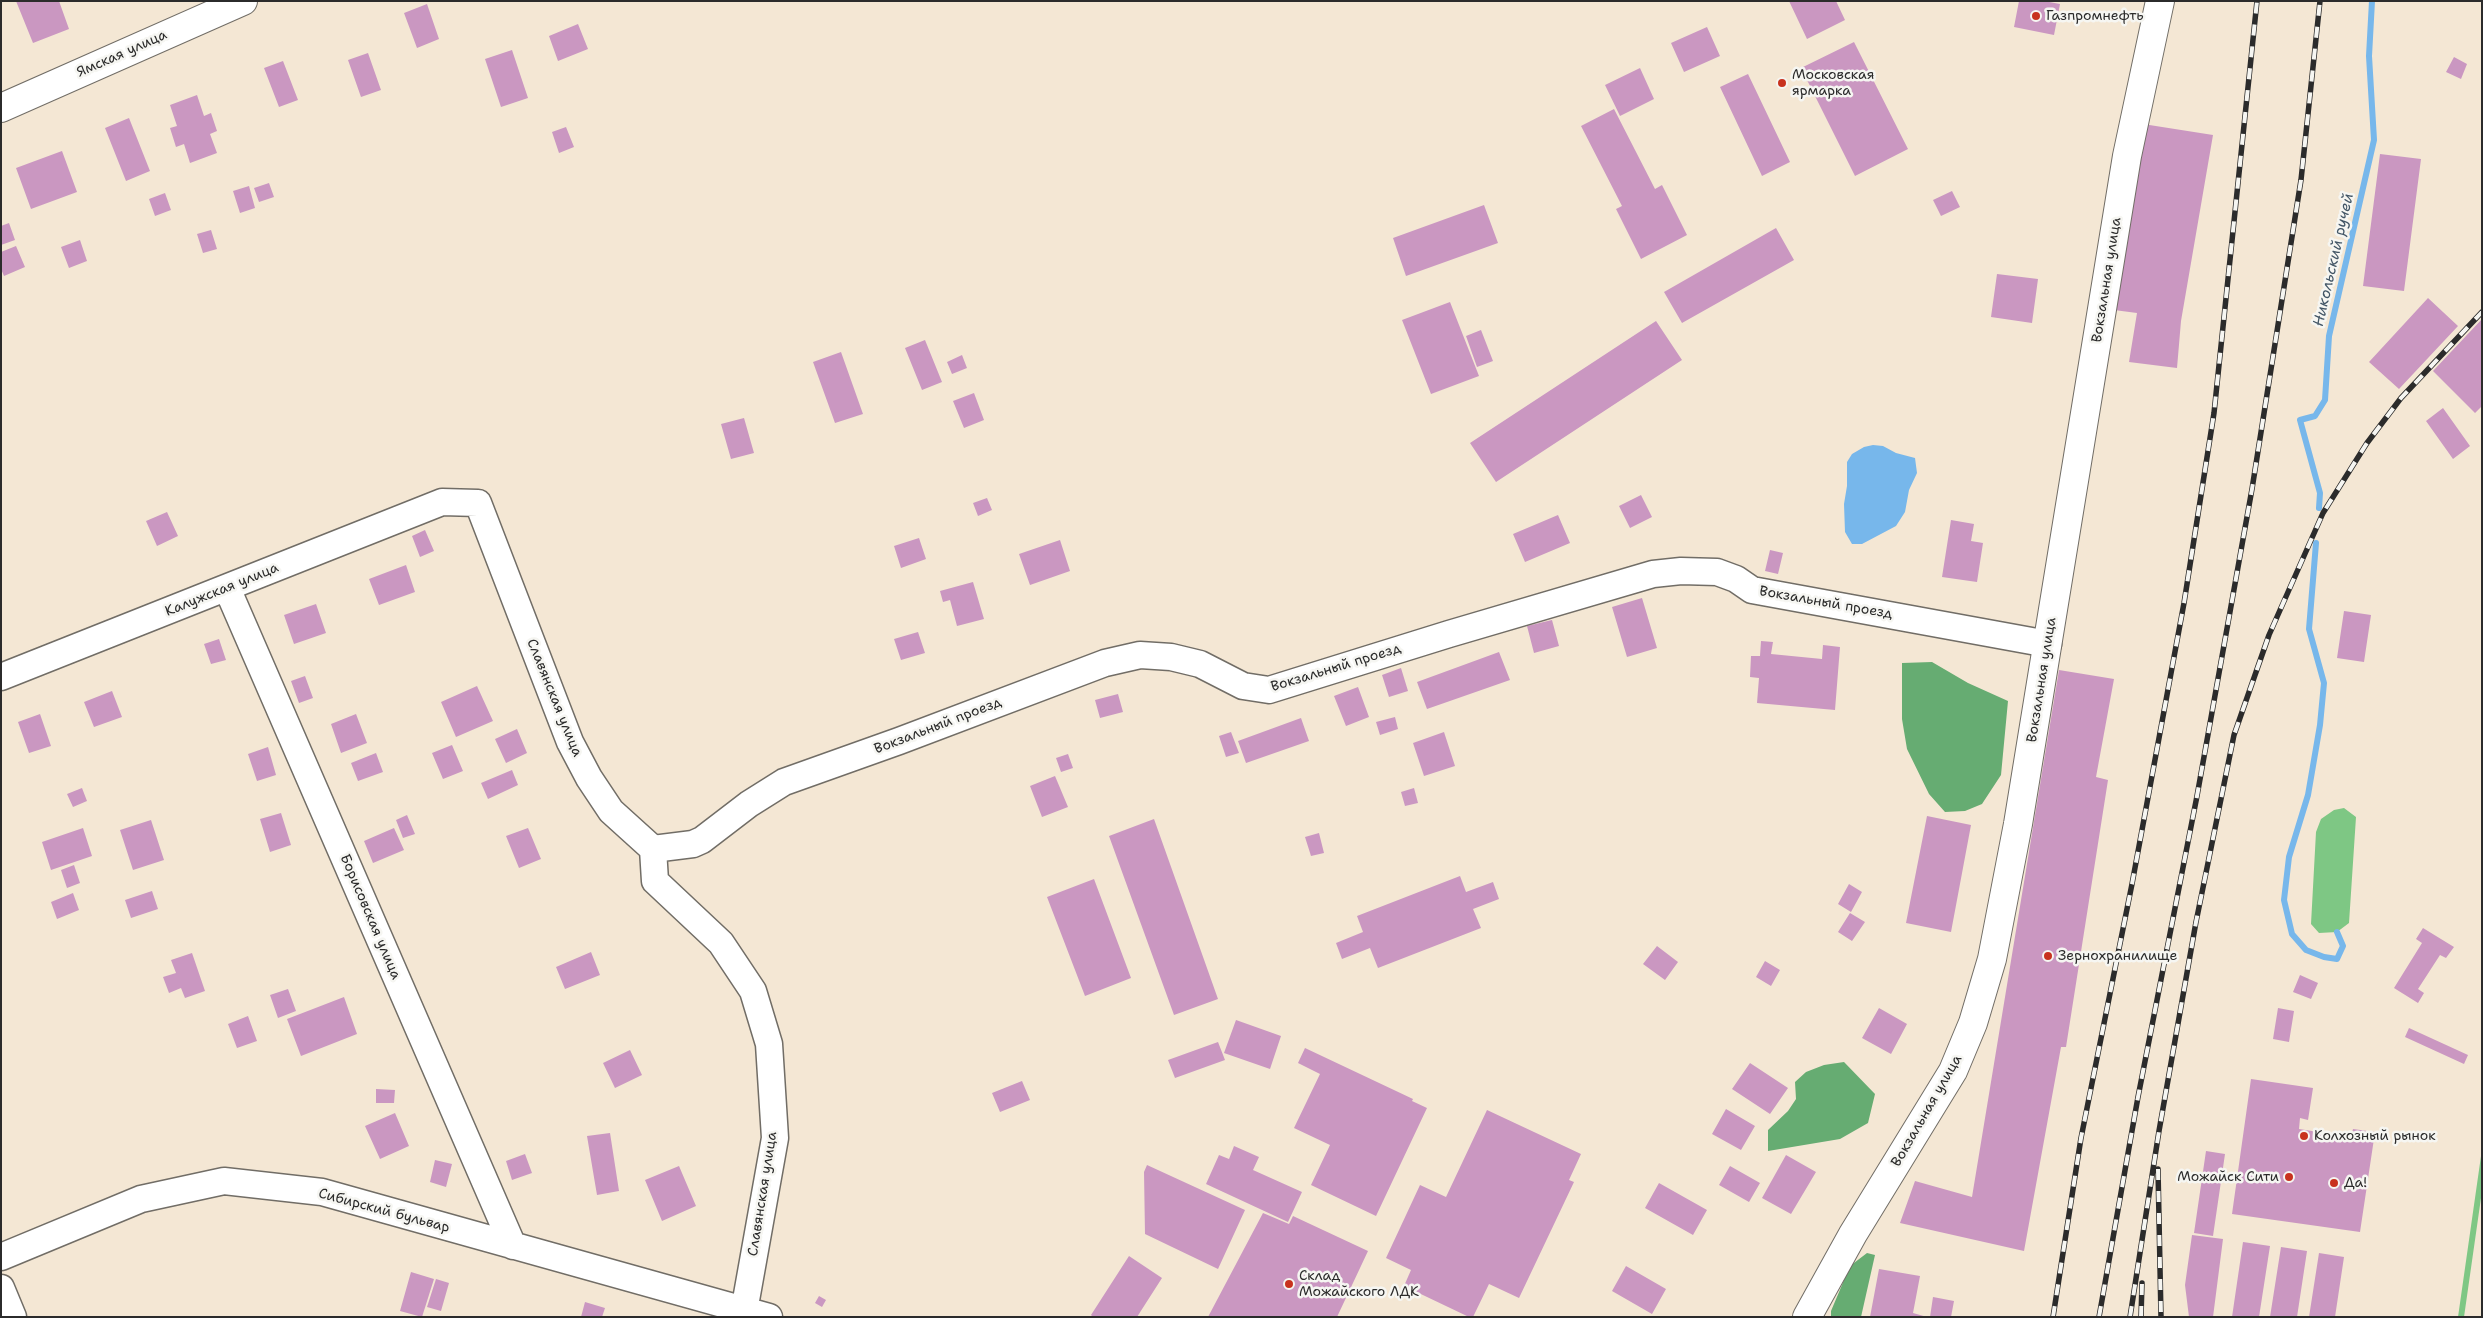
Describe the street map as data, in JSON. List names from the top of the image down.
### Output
{
  "streets": {
    "main road": ["Ямская улица", "Вокзальная улица"],
    "street": [
      "Калужская улица",
      "Вокзальный проезд",
      "Славянская улица",
      "Борисовская улица",
      "Сибирский бульвар"
    ]
  },
  "crossings": [
    ["Вокзальная улица", "Вокзальный проезд"],
    ["Калужская улица", "Славянская улица"],
    ["Калужская улица", "Борисовская улица"],
    ["Вокзальный проезд", "Славянская улица"],
    ["Славянская улица", "Сибирский бульвар"],
    ["Борисовская улица", "Сибирский бульвар"]
  ],
  "water": ["Никольский ручей"],
  "places": [
    "Газпромнефть",
    "Московская ярмарка",
    "Зернохранилище",
    "Колхозный рынок",
    "Можайск Сити",
    "Да!",
    "Склад Можайского ЛДК"
  ]
}
